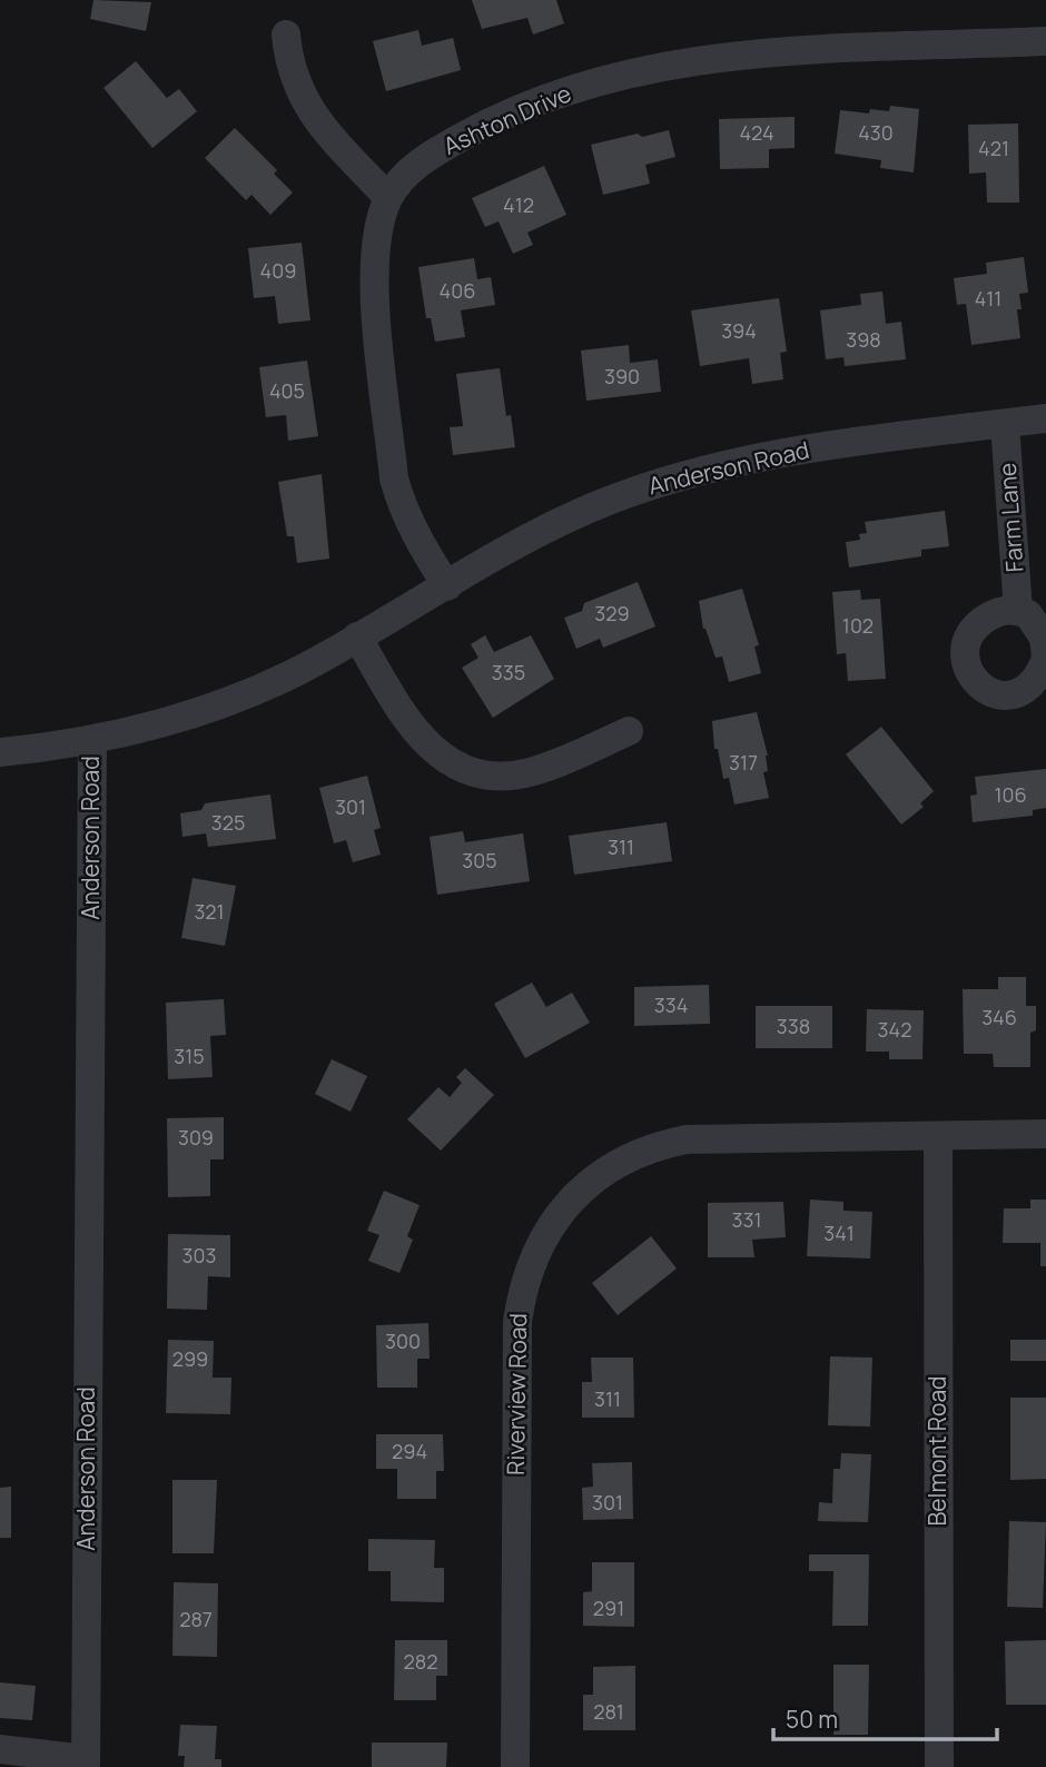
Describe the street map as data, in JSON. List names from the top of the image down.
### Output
{
  "streets": {
    "street": [
      "Ashton Drive",
      "Anderson Road",
      "Farm Lane",
      "Riverview Road",
      "Belmont Road"
    ]
  },
  "crossings": [
    ["Ashton Drive", "Anderson Road"],
    ["Anderson Road", "Farm Lane"],
    ["Riverview Road", "Belmont Road"]
  ],
  "house_numbers": [
    "424",
    "430",
    "421",
    "412",
    "409",
    "406",
    "411",
    "394",
    "398",
    "390",
    "405",
    "329",
    "102",
    "335",
    "317",
    "106",
    "301",
    "325",
    "311",
    "305",
    "321",
    "334",
    "346",
    "338",
    "342",
    "315",
    "309",
    "331",
    "341",
    "303",
    "300",
    "299",
    "311",
    "294",
    "301",
    "291",
    "287",
    "282",
    "281"
  ],
  "scale_bar": "50 m"
}
